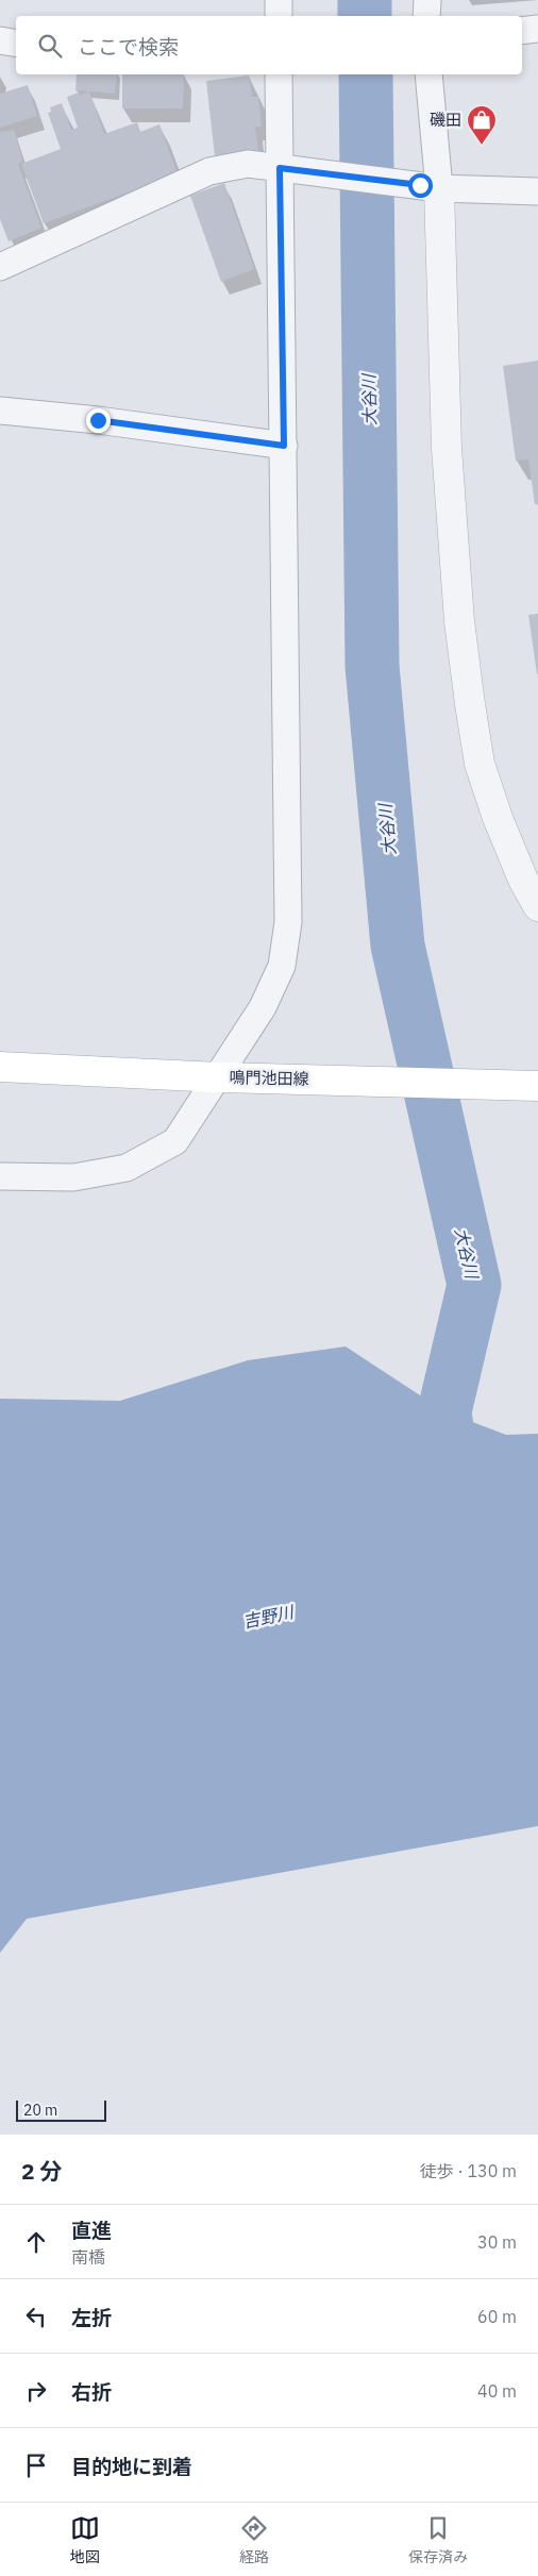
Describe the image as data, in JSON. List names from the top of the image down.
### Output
{
  "streets": {
    "main road": ["鳴門池田線"]
  },
  "water": ["大谷川", "吉野川"],
  "places": {
    "shop": ["磯田"]
  },
  "scale_bar": "20 m",
  "page": {
    "search": "ここで検索",
    "scale": "20 m",
    "heading": ["2 分", "徒歩 · 130 m"],
    "list": [
      ["直進", "南橋", "30 m"],
      ["左折", "60 m"],
      ["右折", "40 m"],
      "目的地に到着"
    ],
    "nav": ["地図", "経路", "保存済み"]
  }
}
